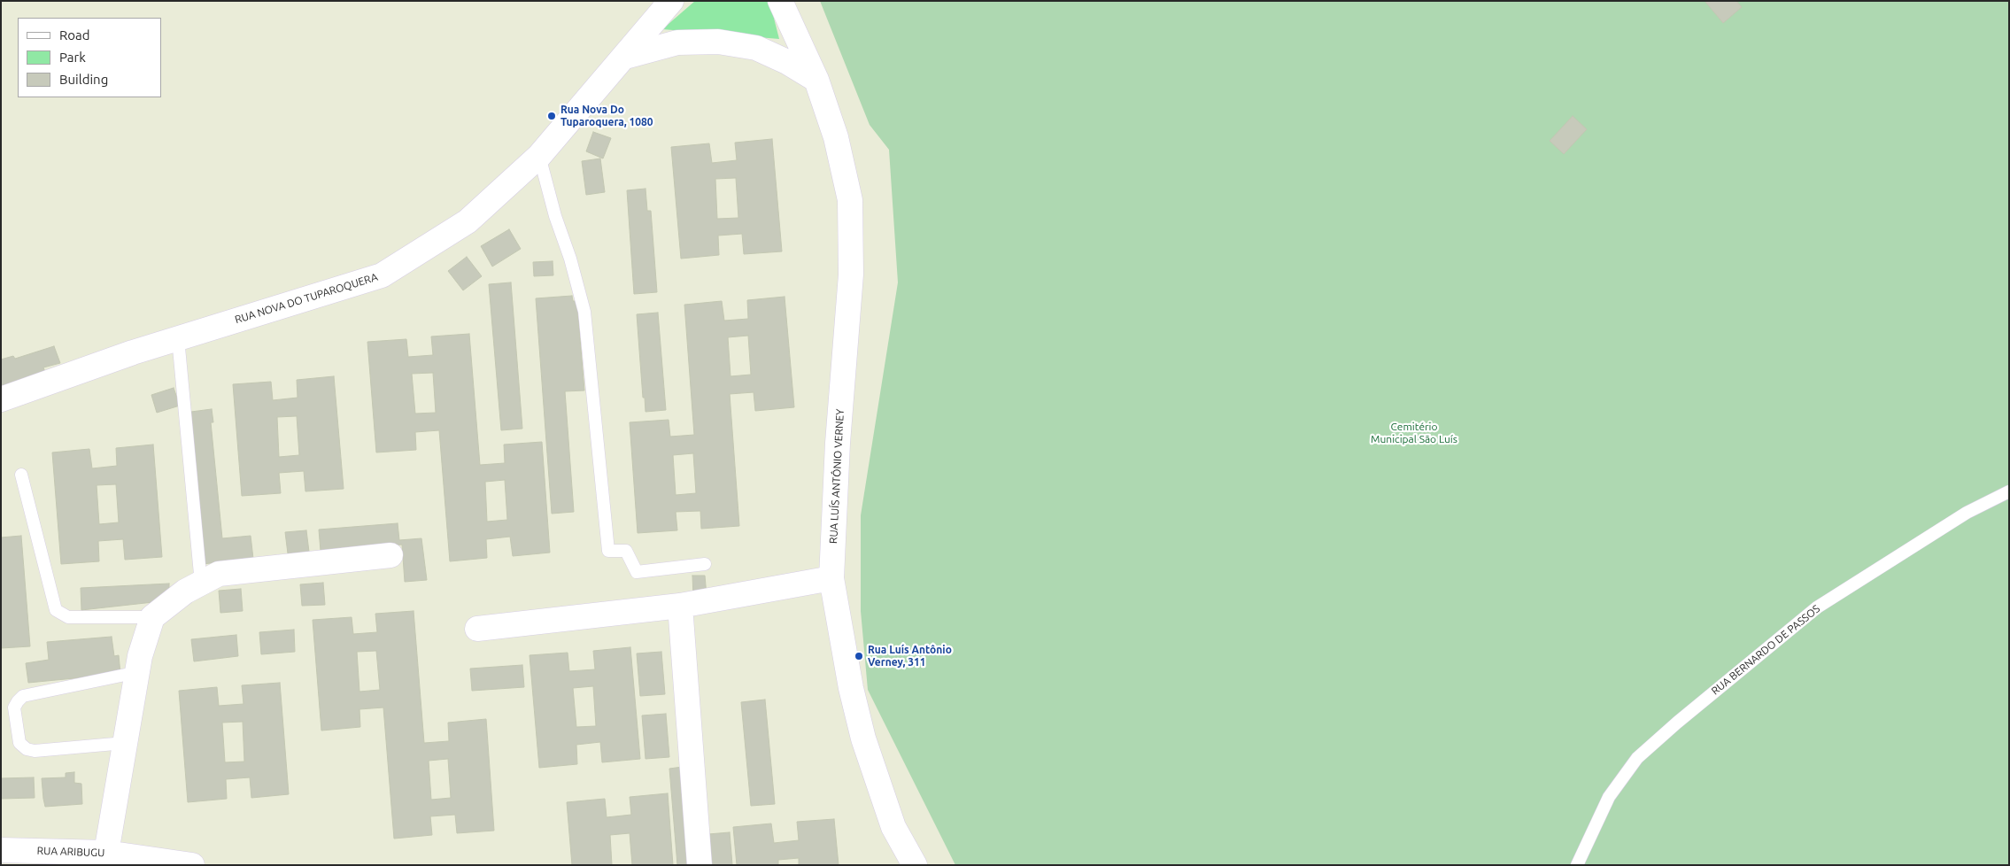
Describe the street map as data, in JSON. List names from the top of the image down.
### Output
{
  "streets": {
    "street": ["RUA NOVA DO TUPAROQUERA", "RUA LUÍS ANTÔNIO VERNEY", "RUA ARIBUGU"],
    "lane": ["RUA BERNARDO DE PASSOS"]
  },
  "parks": ["Cemitério Municipal São Luís"],
  "places": ["Rua Nova Do Tuparoquera, 1080", "Rua Luís Antônio Verney, 311"],
  "legend": ["Road", "Park", "Building"]
}
